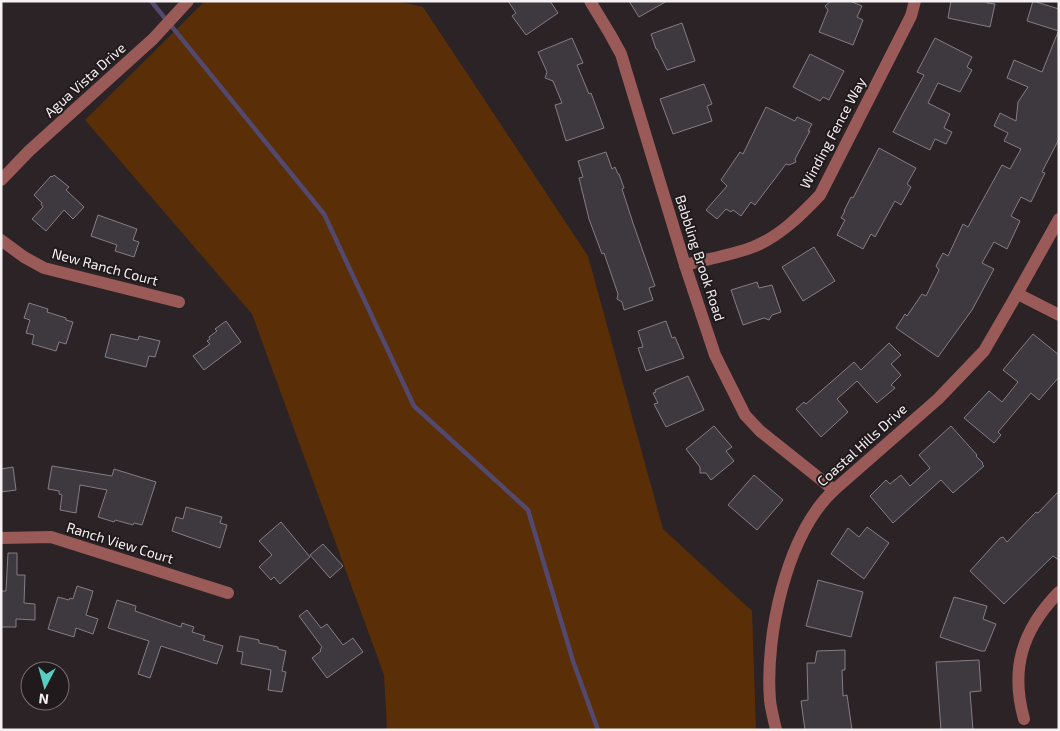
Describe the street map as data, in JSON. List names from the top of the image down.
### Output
{
  "streets": {
    "street": [
      "Agua Vista Drive",
      "Winding Fence Way",
      "Babbling Brook Road",
      "New Ranch Court",
      "Coastal Hills Drive",
      "Ranch View Court"
    ]
  },
  "crossings": [
    ["Winding Fence Way", "Babbling Brook Road"],
    ["Babbling Brook Road", "Coastal Hills Drive"]
  ],
  "north": "bottom"
}
